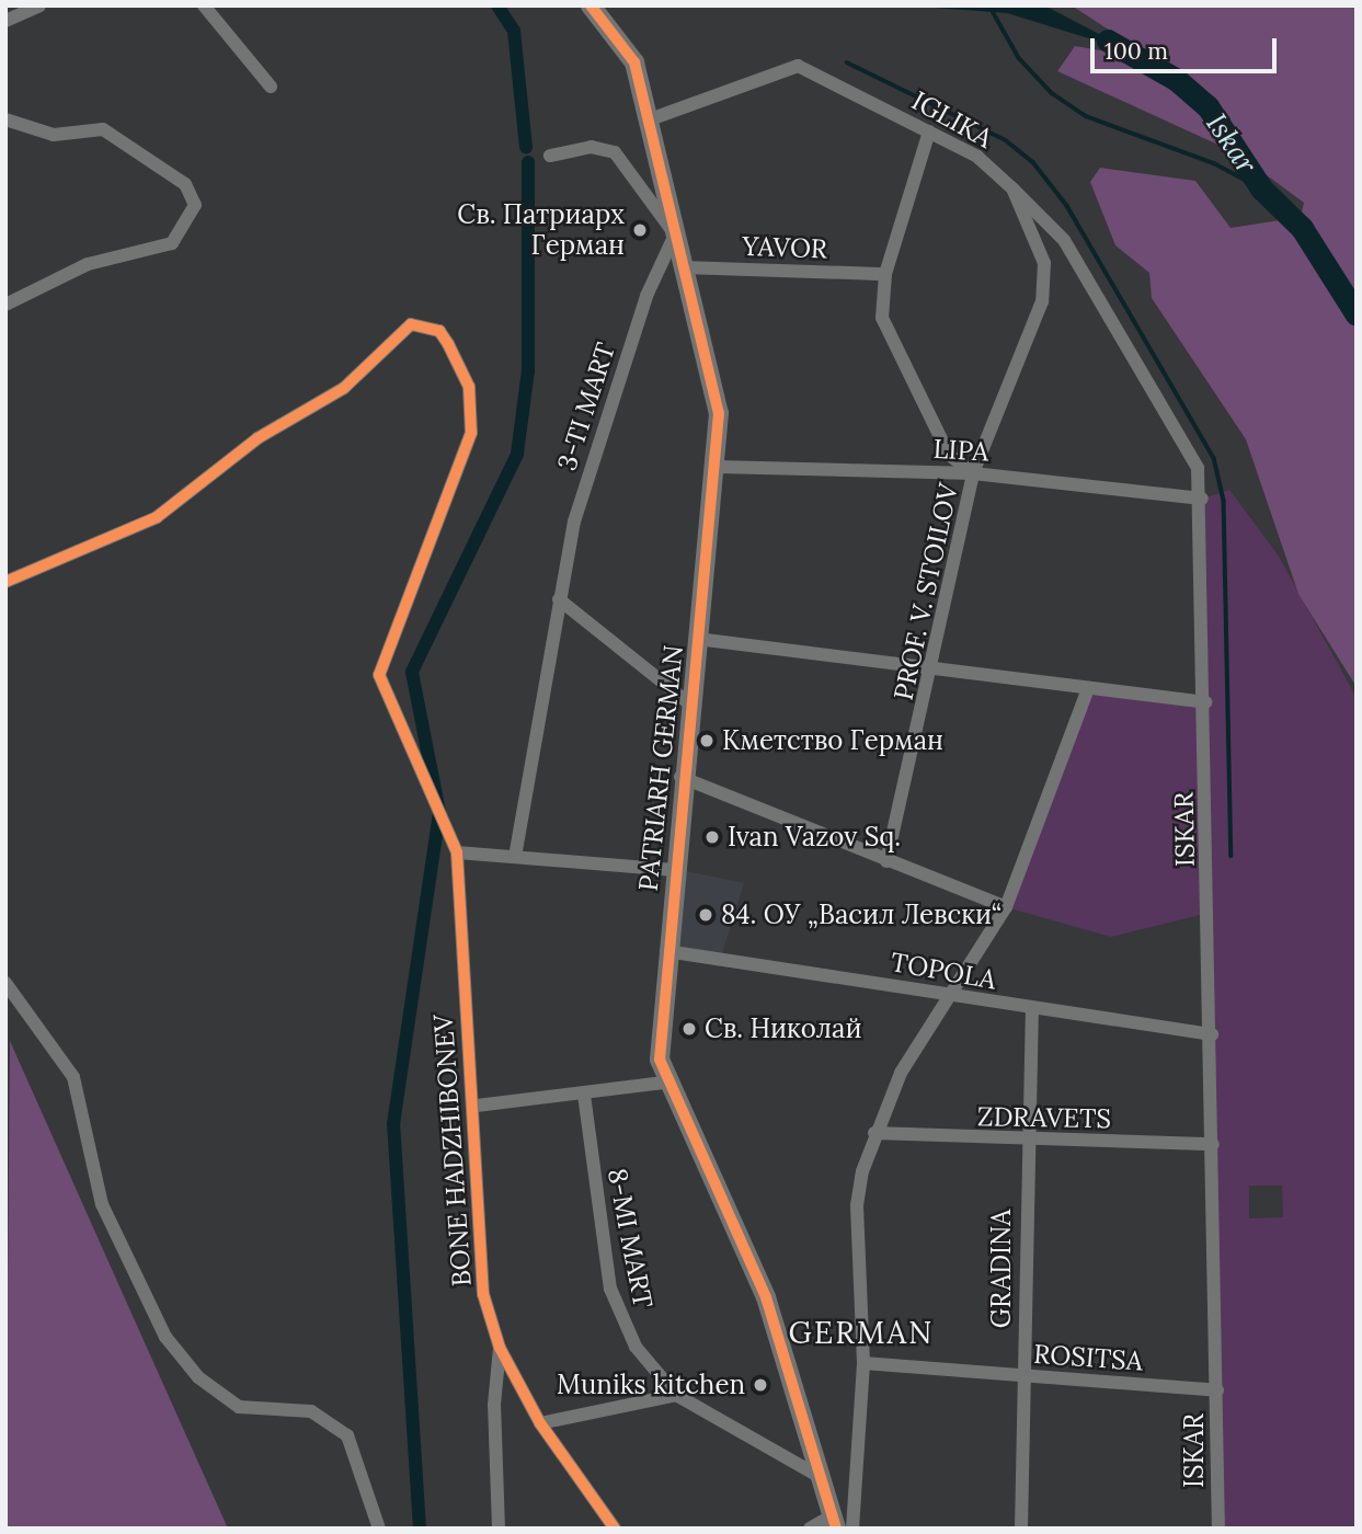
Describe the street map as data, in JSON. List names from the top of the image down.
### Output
{
  "streets": {
    "street": [
      "IGLIKA",
      "YAVOR",
      "3-TI MART",
      "LIPA",
      "PROF. V. STOILOV",
      "PATRIARH GERMAN",
      "ISKAR",
      "TOPOLA",
      "ZDRAVETS",
      "BONE HADZHIBONEV",
      "8-MI MART",
      "GRADINA",
      "ROSITSA"
    ]
  },
  "crossings": [
    ["IGLIKA", "LIPA"],
    ["IGLIKA", "PROF. V. STOILOV"],
    ["IGLIKA", "PATRIARH GERMAN"],
    ["IGLIKA", "ISKAR"],
    ["YAVOR", "PROF. V. STOILOV"],
    ["YAVOR", "PATRIARH GERMAN"],
    ["3-TI MART", "PATRIARH GERMAN"],
    ["LIPA", "PROF. V. STOILOV"],
    ["LIPA", "PATRIARH GERMAN"],
    ["LIPA", "ISKAR"],
    ["PATRIARH GERMAN", "TOPOLA"],
    ["PATRIARH GERMAN", "8-MI MART"],
    ["ISKAR", "TOPOLA"],
    ["ISKAR", "ZDRAVETS"],
    ["ISKAR", "ROSITSA"],
    ["TOPOLA", "GRADINA"],
    ["ZDRAVETS", "GRADINA"],
    ["GRADINA", "ROSITSA"]
  ],
  "districts": ["GERMAN"],
  "water": ["Iskar"],
  "places": [
    "Св. Патриарх Герман",
    "Кметство Герман",
    "Ivan Vazov Sq.",
    "84. ОУ „Васил Левски“",
    "Св. Николай",
    "Muniks kitchen"
  ],
  "scale_bar": "100 m"
}
